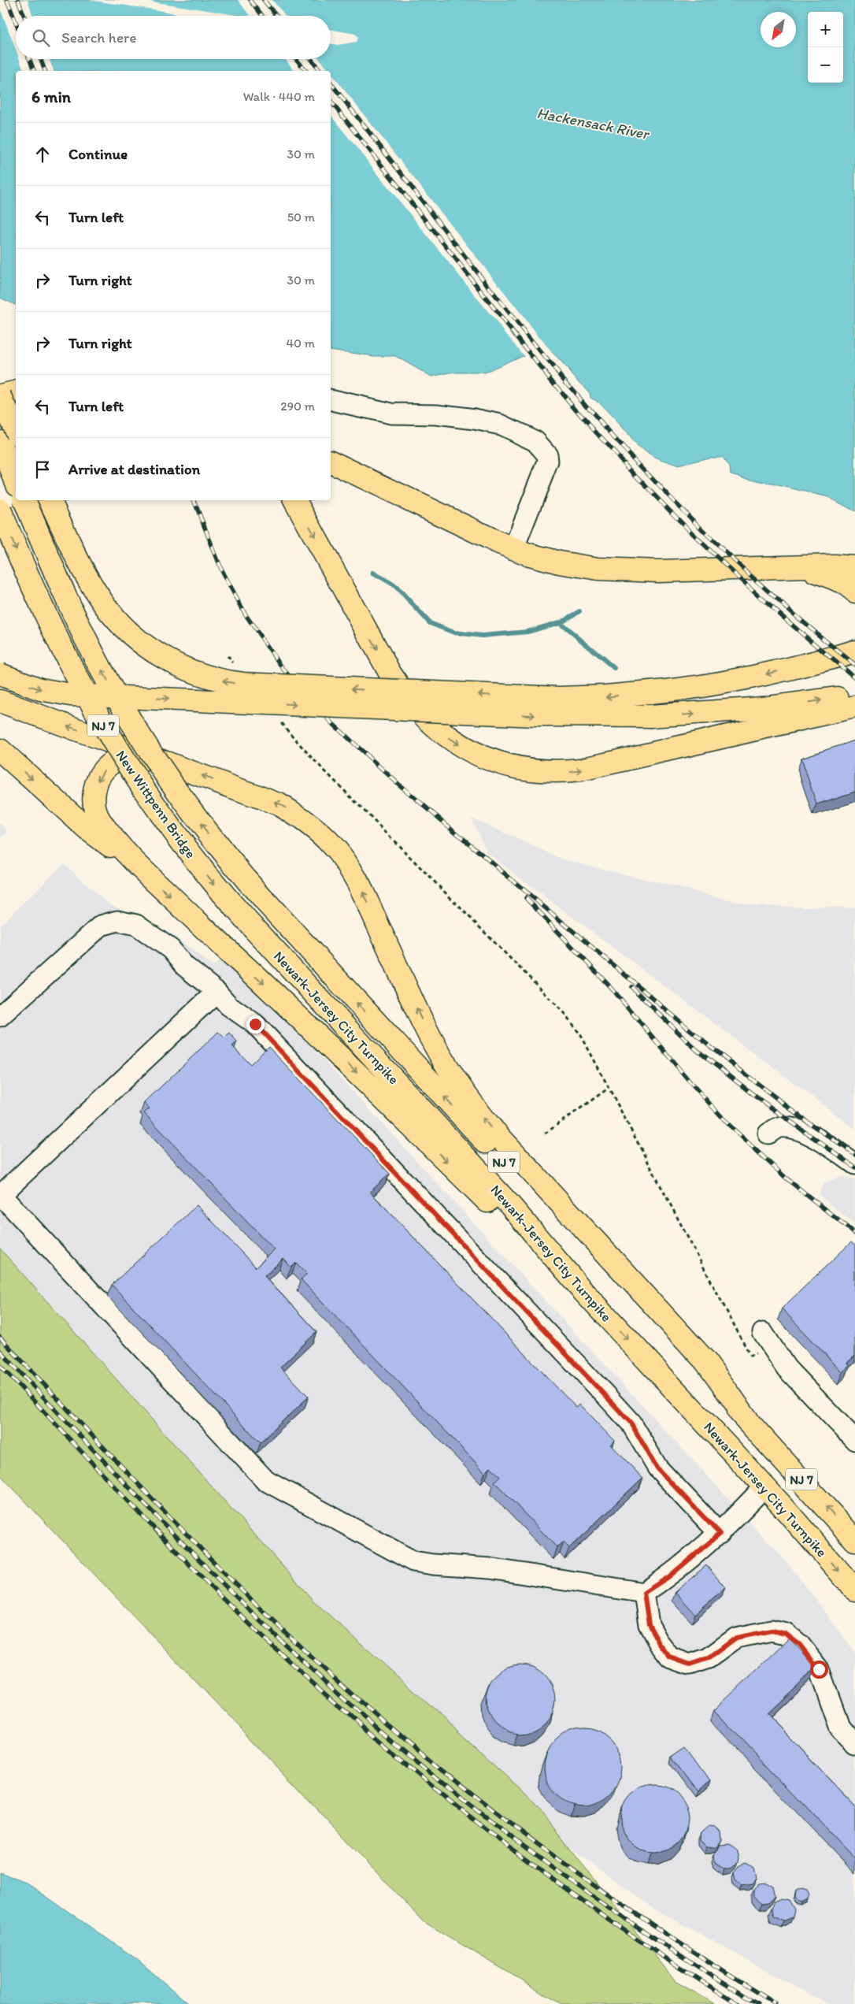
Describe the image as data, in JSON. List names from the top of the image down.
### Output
{
  "streets": {
    "highway": ["NJ 7", "New Wittpenn Bridge", "Newark-Jersey City Turnpike"]
  },
  "crossings": [
    ["New Wittpenn Bridge", "Newark-Jersey City Turnpike"]
  ],
  "water": ["Hackensack River"],
  "north": "bottom left",
  "page": {
    "map_buttons": ["+", "−"],
    "search": "Search here",
    "heading": ["6 min", "Walk · 440 m"],
    "list": [
      ["Continue", "30 m"],
      ["Turn left", "50 m"],
      ["Turn right", "30 m"],
      ["Turn right", "40 m"],
      ["Turn left", "290 m"],
      "Arrive at destination"
    ]
  }
}
